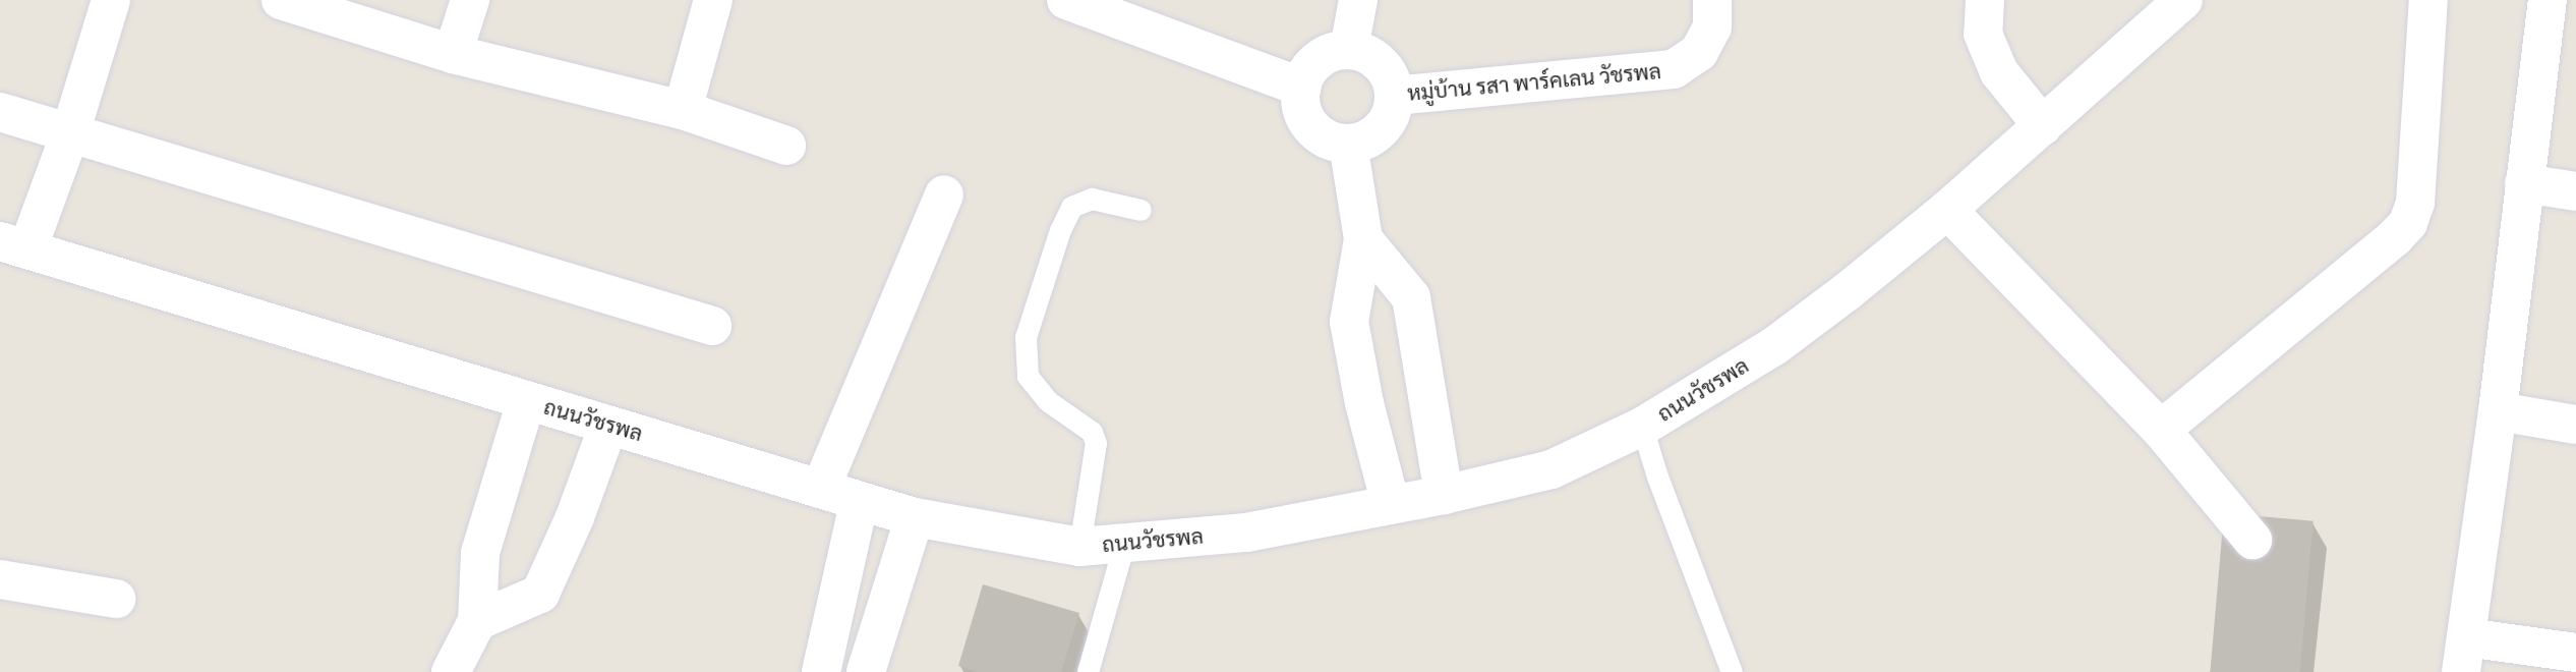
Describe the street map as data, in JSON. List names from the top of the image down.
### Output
{
  "streets": {
    "street": ["หมู่บ้าน รสา พาร์คเลน วัชรพล", "ถนนวัชรพล"]
  }
}
